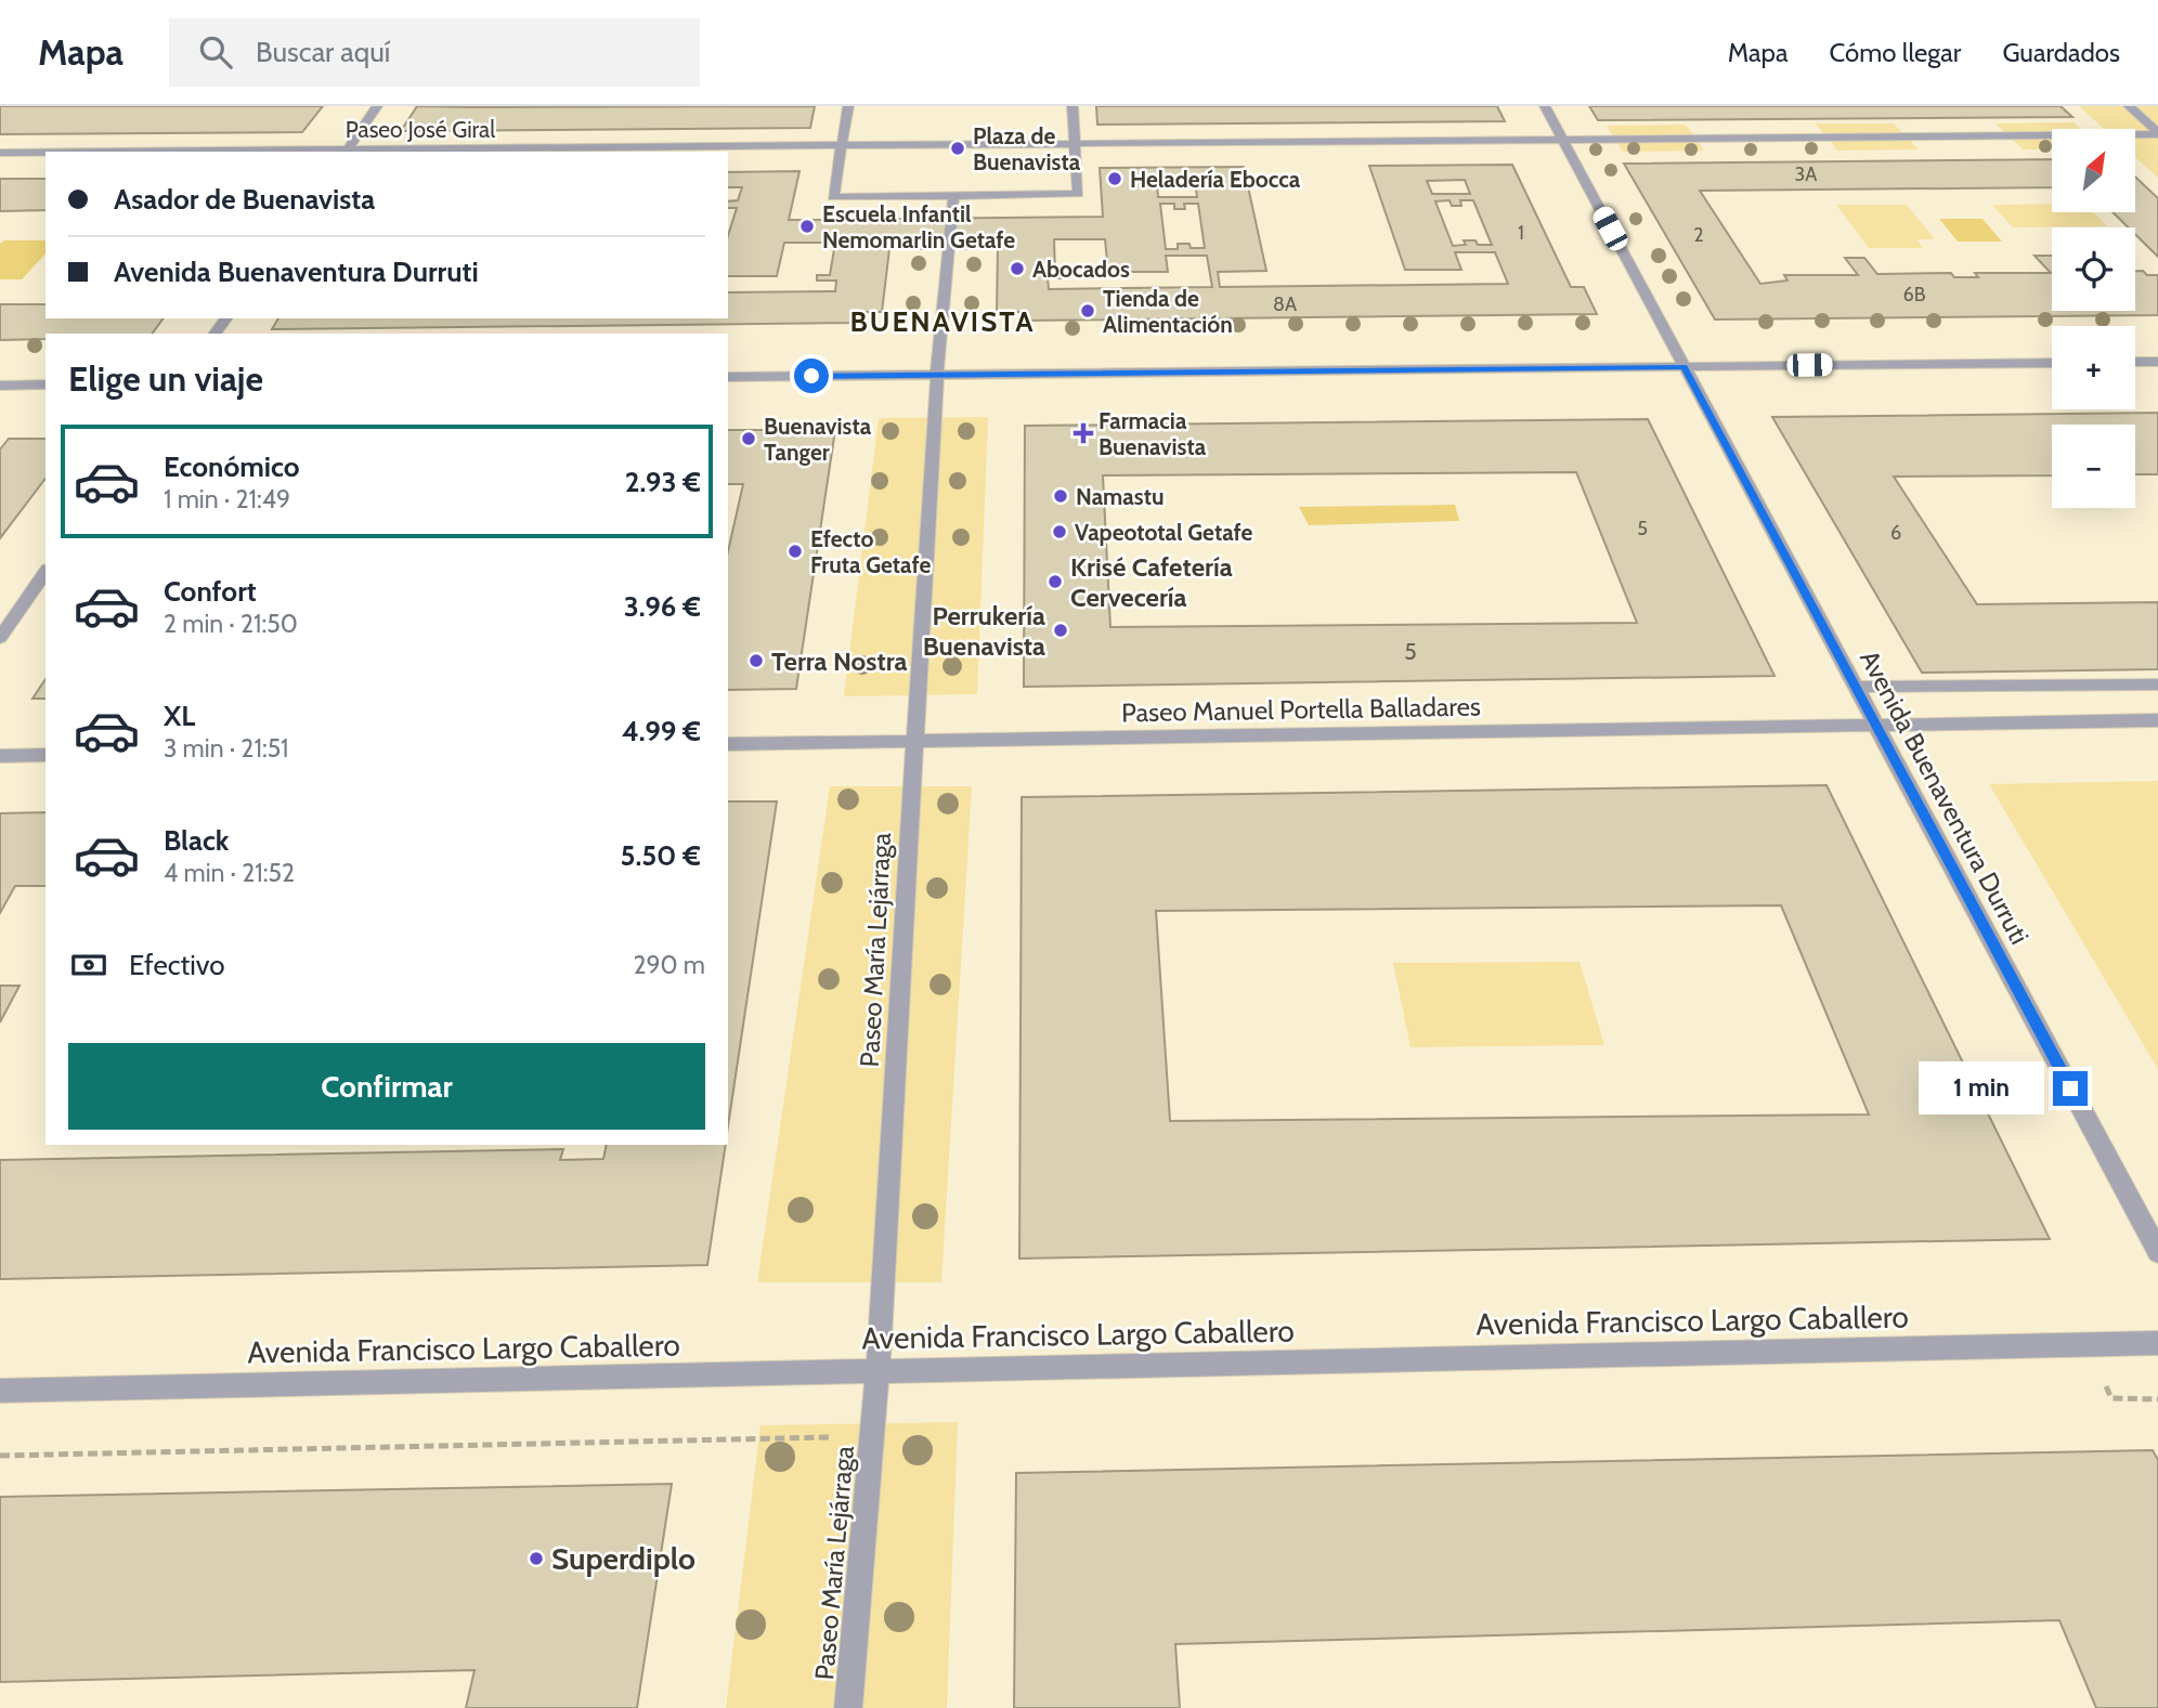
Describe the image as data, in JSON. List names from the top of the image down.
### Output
{
  "streets": {
    "street": [
      "Paseo José Giral",
      "Paseo Manuel Portella Balladares",
      "Avenida Buenaventura Durruti",
      "Paseo María Lejárraga",
      "Avenida Francisco Largo Caballero"
    ]
  },
  "crossings": [
    ["Paseo José Giral", "Avenida Buenaventura Durruti"],
    ["Paseo Manuel Portella Balladares", "Avenida Buenaventura Durruti"],
    ["Paseo Manuel Portella Balladares", "Paseo María Lejárraga"],
    ["Paseo María Lejárraga", "Avenida Francisco Largo Caballero"]
  ],
  "districts": ["BUENAVISTA"],
  "places": {
    "other": [
      "Plaza de Buenavista",
      "Heladería Ebocca",
      "Escuela Infantil Nemomarlin Getafe",
      "Abocados",
      "Tienda de Alimentación",
      "Buenavista Tanger",
      "Namastu",
      "Vapeototal Getafe",
      "Efecto Fruta Getafe",
      "Krisé Cafetería Cervecería",
      "Perrukería Buenavista",
      "Terra Nostra",
      "Superdiplo"
    ],
    "health": ["Farmacia Buenavista"]
  },
  "house_numbers": [
    "3A",
    "1",
    "2",
    "6B",
    "8A",
    "5",
    "6",
    "5"
  ],
  "north": "top right",
  "page": {
    "header": "Mapa",
    "search": "Buscar aquí",
    "nav": ["Mapa", "Cómo llegar", "Guardados"],
    "map_buttons": ["+", "−"],
    "banner": ["Asador de Buenavista", "Avenida Buenaventura Durruti"],
    "heading": "Elige un viaje",
    "list": [
      {
        "name": "Económico",
        "note": "1 min · 21:49",
        "value": "2.93 €"
      },
      {
        "name": "Confort",
        "note": "2 min · 21:50",
        "value": "3.96 €"
      },
      {
        "name": "XL",
        "note": "3 min · 21:51",
        "value": "4.99 €"
      },
      {
        "name": "Black",
        "note": "4 min · 21:52",
        "value": "5.50 €"
      }
    ],
    "pay": ["Efectivo", "290 m"],
    "buttons": "Confirmar",
    "bubble": "1 min"
  }
}
